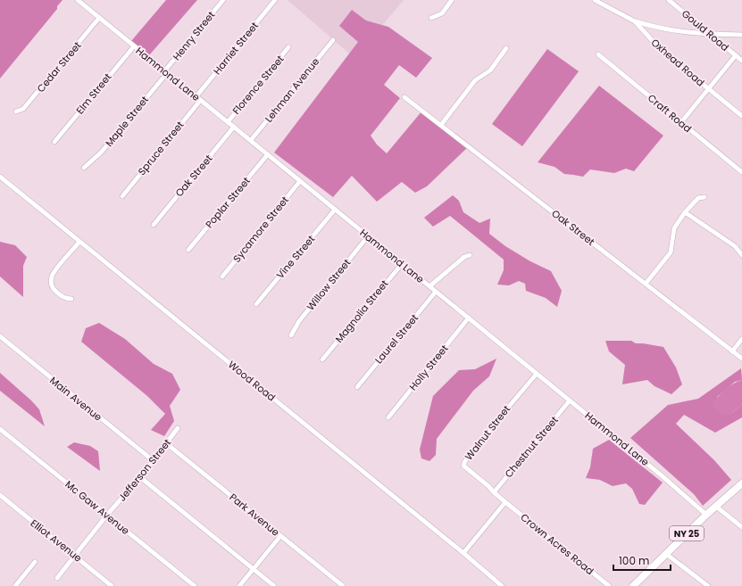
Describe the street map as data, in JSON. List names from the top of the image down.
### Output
{
  "streets": {
    "main road": ["NY 25"],
    "street": [
      "Gould Road",
      "Henry Street",
      "Harriet Street",
      "Oxhead Road",
      "Cedar Street",
      "Hammond Lane",
      "Florence Street",
      "Lehman Avenue",
      "Elm Street",
      "Craft Road",
      "Maple Street",
      "Spruce Street",
      "Oak Street",
      "Poplar Street",
      "Sycamore Street",
      "Vine Street",
      "Willow Street",
      "Magnolia Street",
      "Laurel Street",
      "Holly Street",
      "Wood Road",
      "Main Avenue",
      "Walnut Street",
      "Chestnut Street",
      "Jefferson Street",
      "Mc Gaw Avenue",
      "Park Avenue",
      "Elliot Avenue",
      "Crown Acres Road"
    ]
  },
  "crossings": [
    ["Henry Street", "Hammond Lane"],
    ["Henry Street", "Maple Street"],
    ["Harriet Street", "Hammond Lane"],
    ["Cedar Street", "Hammond Lane"],
    ["Hammond Lane", "Florence Street"],
    ["Hammond Lane", "Lehman Avenue"],
    ["Hammond Lane", "Elm Street"],
    ["Hammond Lane", "Maple Street"],
    ["Hammond Lane", "Spruce Street"],
    ["Hammond Lane", "Oak Street"],
    ["Hammond Lane", "Poplar Street"],
    ["Hammond Lane", "Sycamore Street"],
    ["Hammond Lane", "Vine Street"],
    ["Hammond Lane", "Willow Street"],
    ["Hammond Lane", "Magnolia Street"],
    ["Hammond Lane", "Laurel Street"],
    ["Hammond Lane", "Holly Street"],
    ["Hammond Lane", "Walnut Street"],
    ["Hammond Lane", "Chestnut Street"],
    ["Hammond Lane", "NY 25"],
    ["Main Avenue", "Jefferson Street"],
    ["Walnut Street", "Chestnut Street"],
    ["Walnut Street", "Crown Acres Road"],
    ["Jefferson Street", "Mc Gaw Avenue"],
    ["Jefferson Street", "Park Avenue"],
    ["Jefferson Street", "Elliot Avenue"]
  ],
  "scale_bar": "100 m"
}
